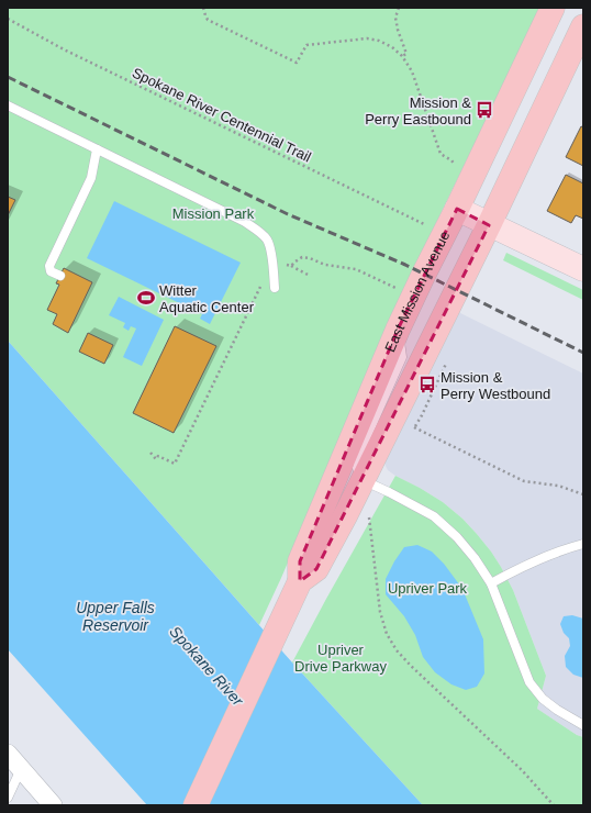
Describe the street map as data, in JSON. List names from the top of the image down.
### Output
{
  "streets": {
    "main road": ["East Mission Avenue"],
    "path": ["Spokane River Centennial Trail"]
  },
  "water": ["Upper Falls Reservoir", "Spokane River"],
  "parks": ["Mission Park", "Upriver Park", "Upriver Drive Parkway"],
  "places": {
    "bus stop": ["Mission & Perry Eastbound", "Mission & Perry Westbound"],
    "sports": ["Witter Aquatic Center"]
  }
}
